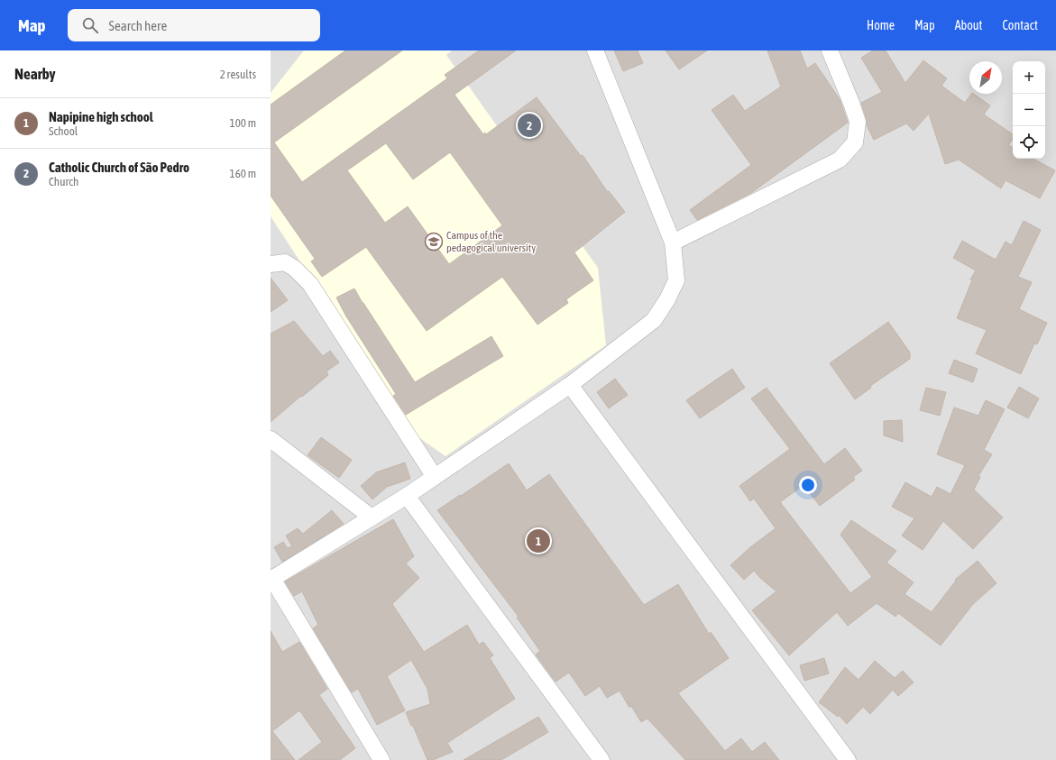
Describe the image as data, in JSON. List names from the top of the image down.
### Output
{
  "places": {
    "school or university": ["Campus of the pedagogical university"]
  },
  "north": "top right",
  "page": {
    "header": "Map",
    "search": "Search here",
    "nav": [
      "Home",
      "Map",
      "About",
      "Contact"
    ],
    "heading": ["Nearby", "2 results"],
    "map_buttons": ["+", "−"],
    "list": [
      {
        "mark": "1",
        "name": "Napipine high school",
        "note": "School",
        "value": "100 m"
      },
      {
        "mark": "2",
        "name": "Catholic Church of São Pedro",
        "note": "Church",
        "value": "160 m"
      }
    ],
    "pins": ["2", "1"]
  }
}
